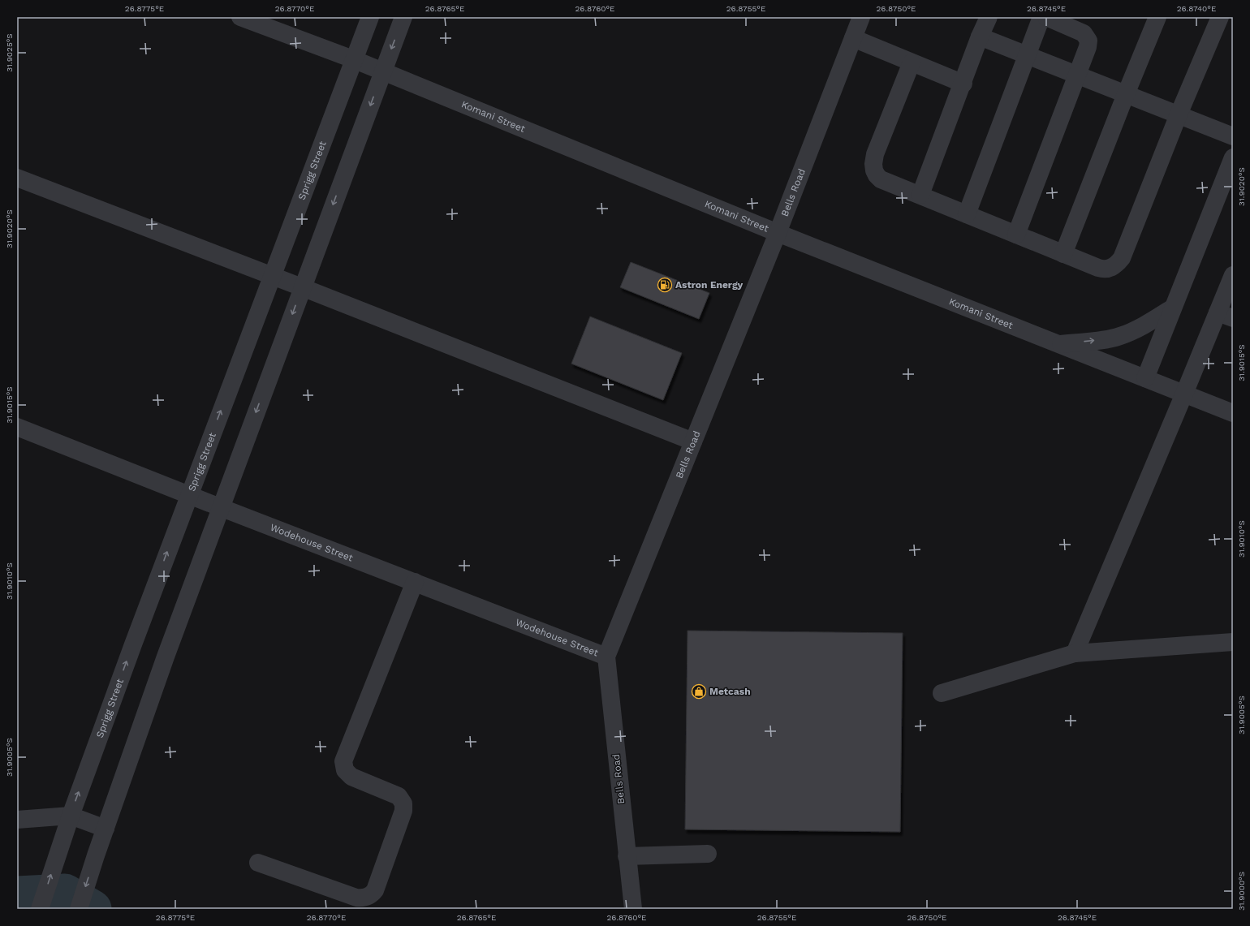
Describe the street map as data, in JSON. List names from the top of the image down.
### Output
{
  "streets": {
    "street": [
      "Komani Street",
      "Sprigg Street",
      "Bells Road",
      "Wodehouse Street"
    ]
  },
  "crossings": [
    ["Komani Street", "Sprigg Street"],
    ["Komani Street", "Bells Road"],
    ["Sprigg Street", "Wodehouse Street"],
    ["Bells Road", "Wodehouse Street"]
  ],
  "places": {
    "fuel station": ["Astron Energy"],
    "shop": ["Metcash"]
  },
  "coordinates": [
    "26.8775°E",
    "26.8770°E",
    "26.8765°E",
    "26.8760°E",
    "26.8755°E",
    "26.8750°E",
    "26.8745°E",
    "26.8740°E",
    "31.9025°S",
    "31.9020°S",
    "31.9015°S",
    "31.9010°S",
    "31.9005°S",
    "31.9000°S"
  ]
}
